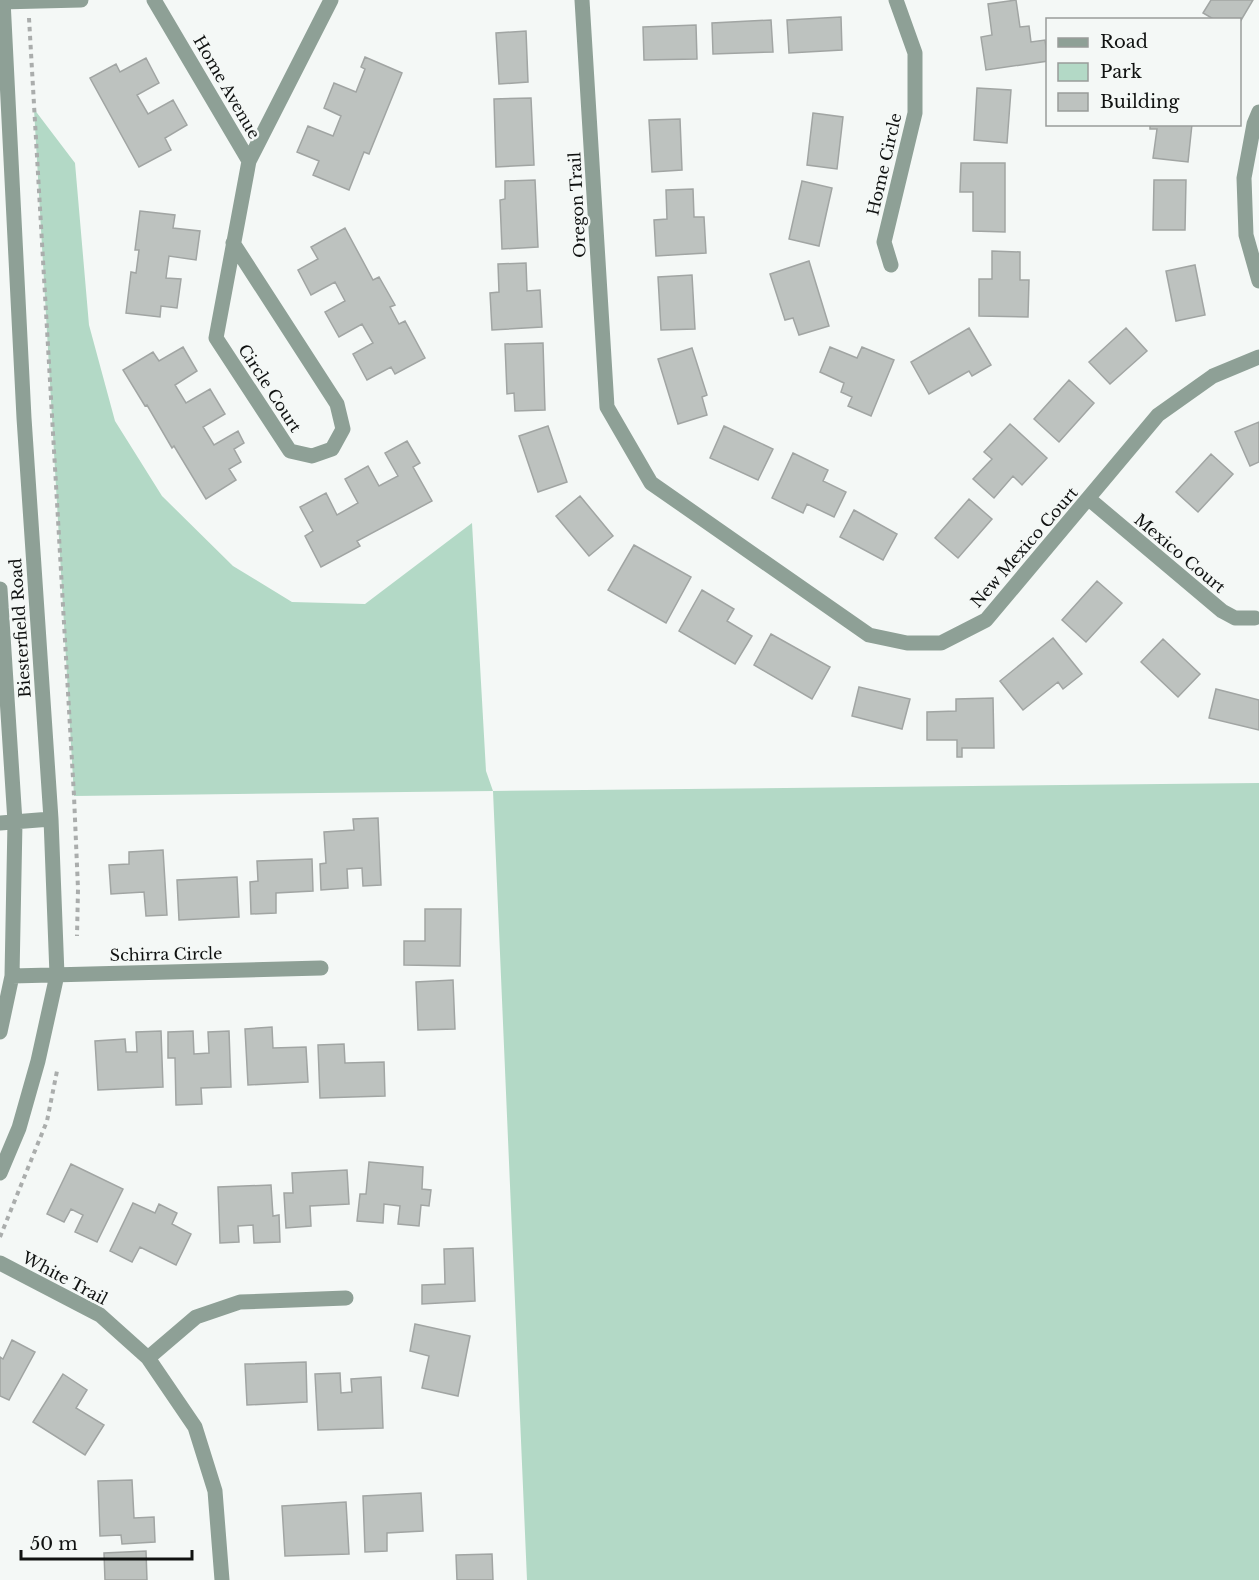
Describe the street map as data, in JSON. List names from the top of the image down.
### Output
{
  "streets": {
    "street": [
      "Home Avenue",
      "Home Circle",
      "Oregon Trail",
      "Circle Court",
      "New Mexico Court",
      "Mexico Court",
      "Biesterfield Road",
      "Schirra Circle",
      "White Trail"
    ]
  },
  "crossings": [
    ["Home Avenue", "Circle Court"],
    ["Oregon Trail", "New Mexico Court"],
    ["New Mexico Court", "Mexico Court"],
    ["Biesterfield Road", "Schirra Circle"]
  ],
  "legend": ["Road", "Park", "Building"],
  "scale_bar": "50 m"
}
